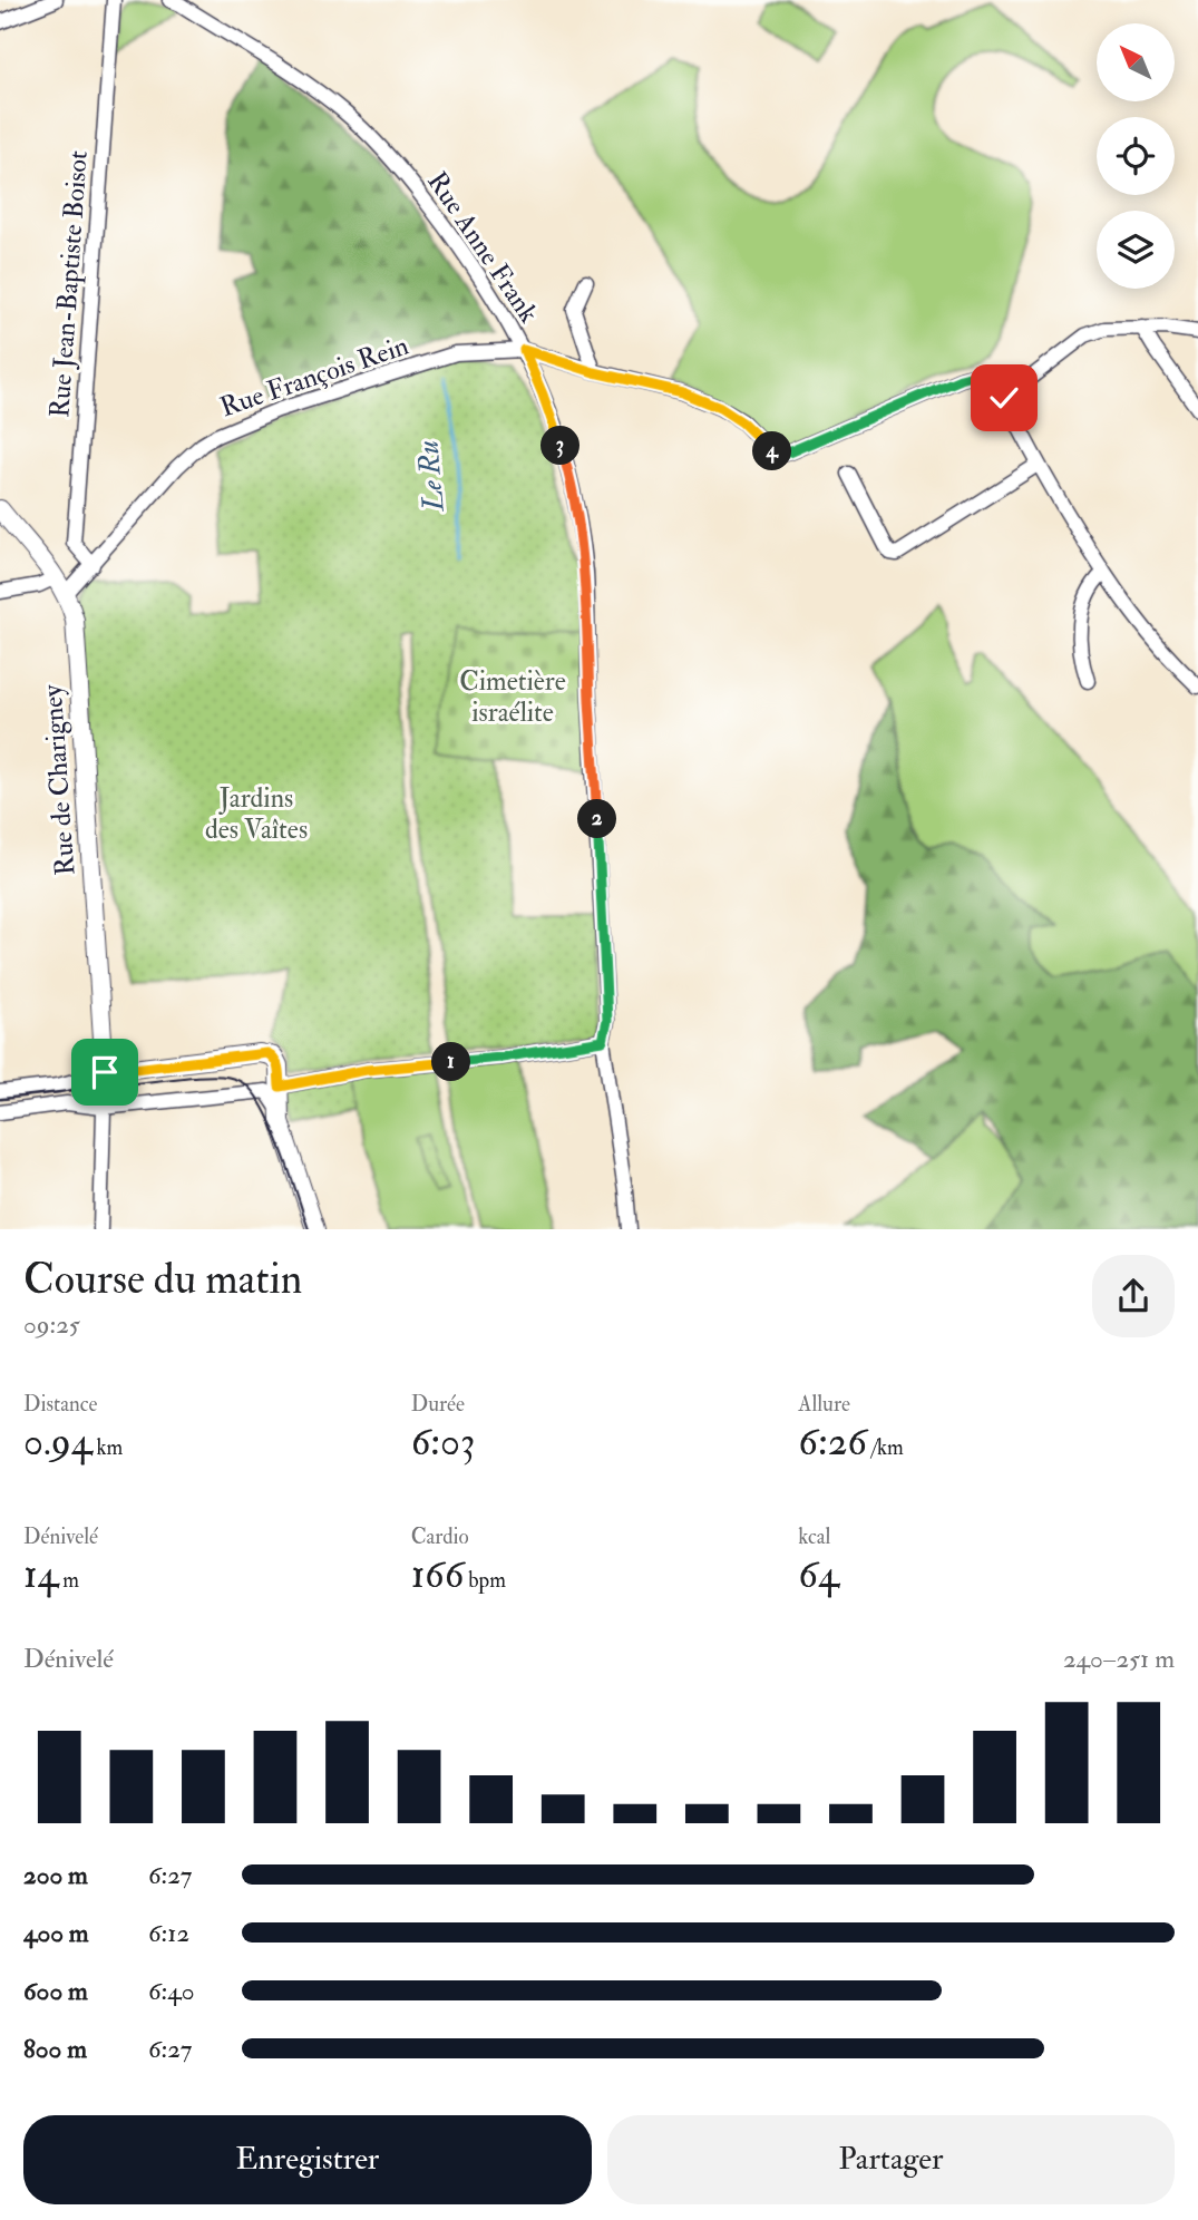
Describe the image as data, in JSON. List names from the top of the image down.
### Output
{
  "streets": {
    "street": [
      "Rue Anne Frank",
      "Rue Jean-Baptiste Boisot",
      "Rue François Rein",
      "Rue de Charigney"
    ]
  },
  "crossings": [
    ["Rue Anne Frank", "Rue François Rein"],
    ["Rue Jean-Baptiste Boisot", "Rue François Rein"],
    ["Rue François Rein", "Rue de Charigney"]
  ],
  "water": ["Le Ru"],
  "parks": ["Cimetière israélite", "Jardins des Vaîtes"],
  "north": "top left",
  "page": {
    "pins": [
      "3",
      "4",
      "2",
      "1"
    ],
    "heading": ["Course du matin", "09:25"],
    "stats": [
      ["Distance", "0.94 km"],
      ["Durée", "6:03"],
      ["Allure", "6:26 /km"],
      ["Dénivelé", "14 m"],
      ["Cardio", "166 bpm"],
      ["kcal", "64"]
    ],
    "chart": ["Dénivelé", "240–251 m"],
    "list": [
      {
        "name": "200 m",
        "note": "6:27"
      },
      {
        "name": "400 m",
        "note": "6:12"
      },
      {
        "name": "600 m",
        "note": "6:40"
      },
      {
        "name": "800 m",
        "note": "6:27"
      }
    ],
    "buttons": ["Enregistrer", "Partager"]
  }
}
